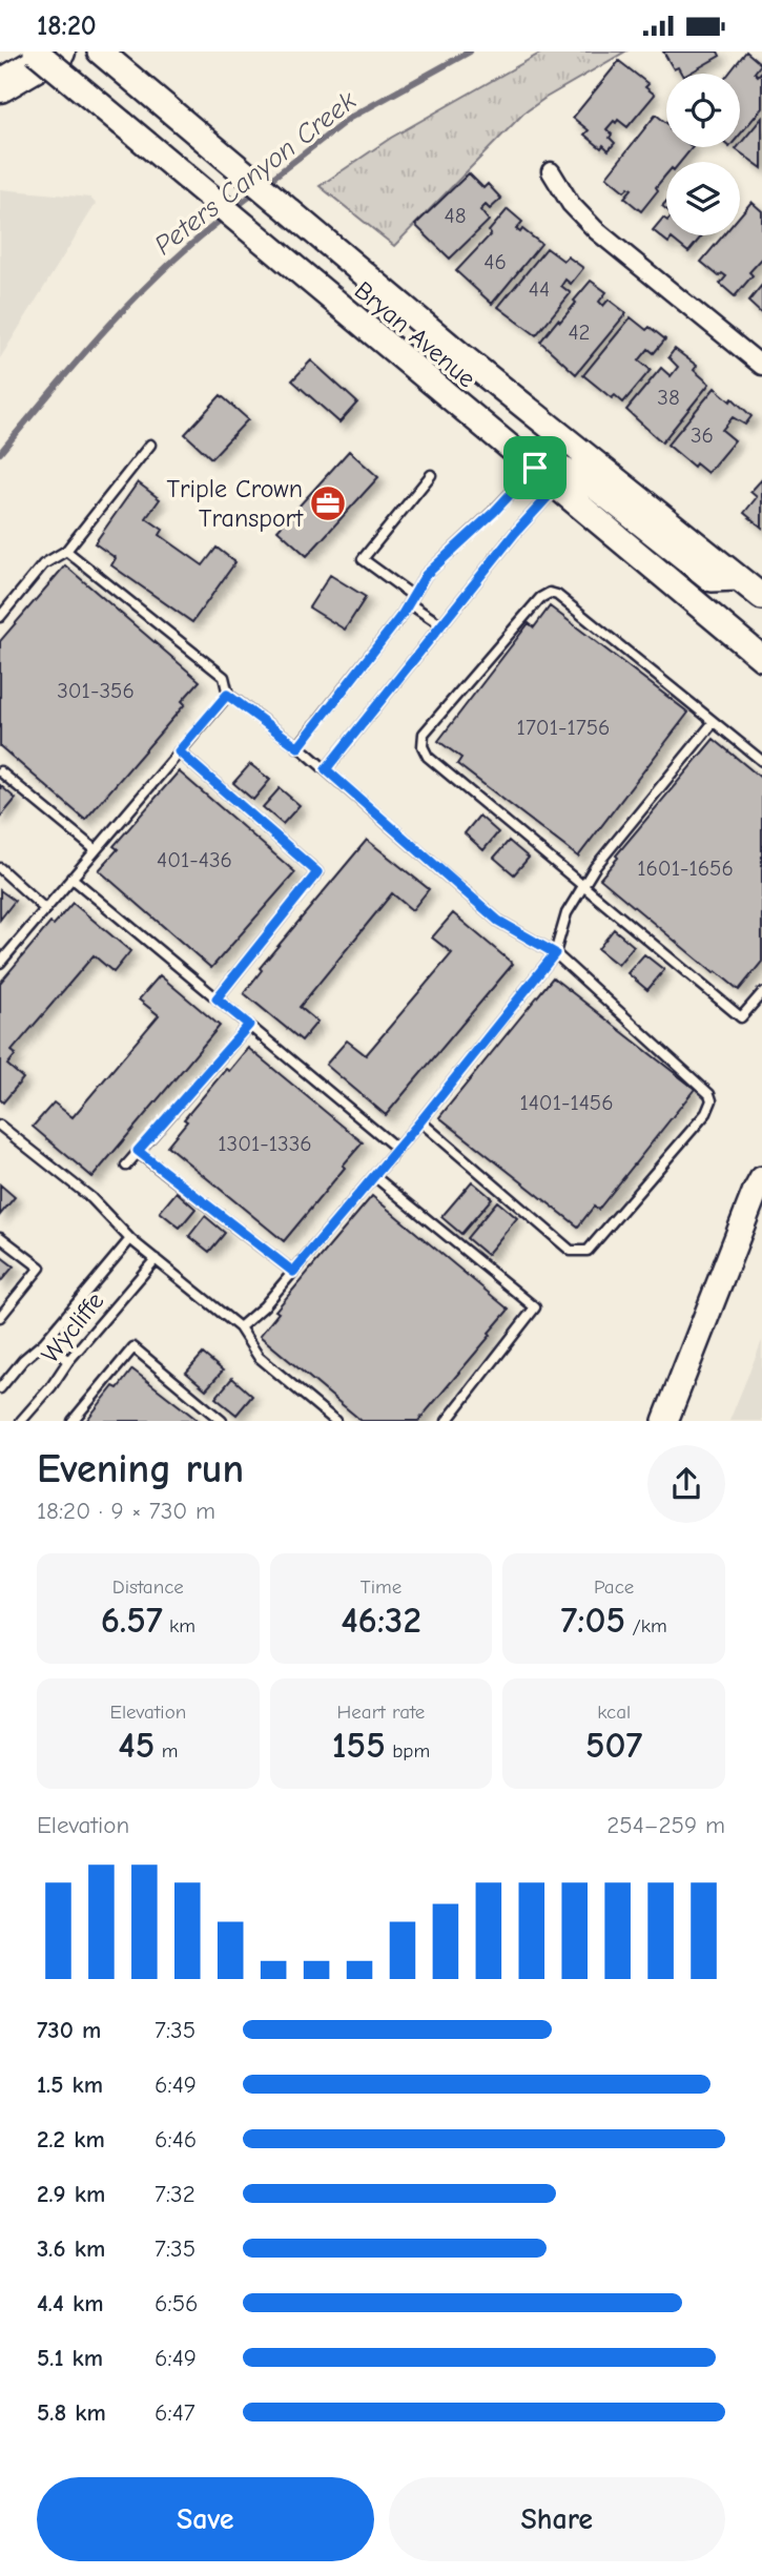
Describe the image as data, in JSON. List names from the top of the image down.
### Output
{
  "streets": {
    "main road": ["Bryan Avenue"],
    "lane": ["Wycliffe"]
  },
  "water": ["Peters Canyon Creek"],
  "places": {
    "office": ["Triple Crown Transport"]
  },
  "house_numbers": [
    "48",
    "46",
    "44",
    "42",
    "38",
    "36",
    "301-356",
    "1701-1756",
    "401-436",
    "1601-1656",
    "1401-1456",
    "1301-1336"
  ],
  "page": {
    "status": "18:20",
    "heading": ["Evening run", "18:20 · 9 × 730 m"],
    "stats": [
      ["Distance", "6.57 km"],
      ["Time", "46:32"],
      ["Pace", "7:05 /km"],
      ["Elevation", "45 m"],
      ["Heart rate", "155 bpm"],
      ["kcal", "507"]
    ],
    "chart": ["Elevation", "254–259 m"],
    "list": [
      {
        "name": "730 m",
        "note": "7:35"
      },
      {
        "name": "1.5 km",
        "note": "6:49"
      },
      {
        "name": "2.2 km",
        "note": "6:46"
      },
      {
        "name": "2.9 km",
        "note": "7:32"
      },
      {
        "name": "3.6 km",
        "note": "7:35"
      },
      {
        "name": "4.4 km",
        "note": "6:56"
      },
      {
        "name": "5.1 km",
        "note": "6:49"
      },
      {
        "name": "5.8 km",
        "note": "6:47"
      }
    ],
    "buttons": ["Save", "Share"]
  }
}
